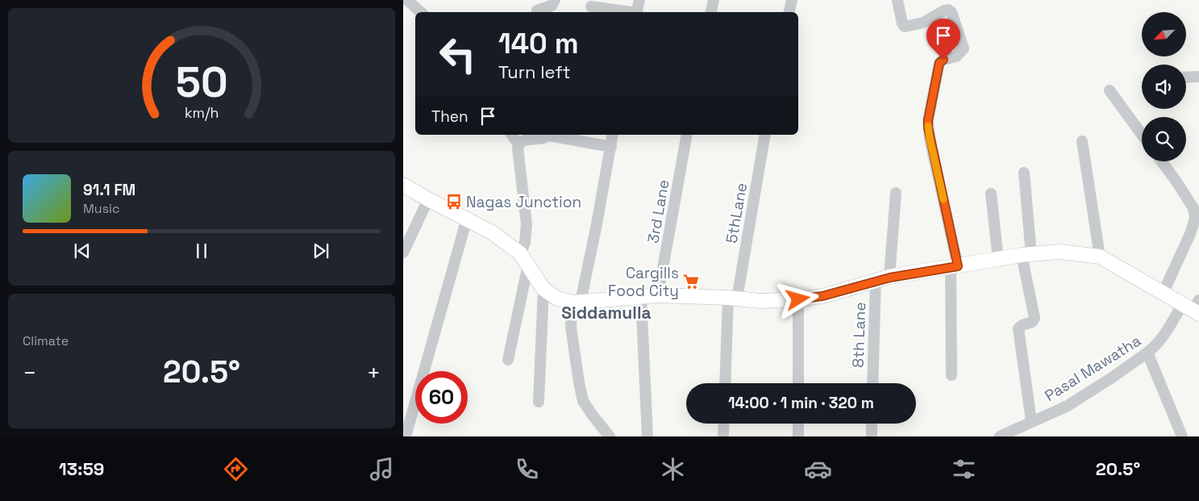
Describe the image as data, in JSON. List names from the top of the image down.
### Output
{
  "streets": {
    "street": [
      "3rd Lane",
      "5thLane",
      "8th Lane",
      "Pasal Mawatha"
    ]
  },
  "districts": ["Siddamulla"],
  "places": {
    "bus stop": ["Nagas Junction"],
    "supermarket": ["Cargills Food City"]
  },
  "north": "bottom left",
  "page": {
    "turn": ["140 m", "Turn left"],
    "then": "Then",
    "song": ["91.1 FM", "Music"],
    "tile": "Climate",
    "heat": ["−", "20.5°", "+"],
    "limit": "60",
    "trip": "14:00 · 1 min · 320 m",
    "tabs": ["13:59", "20.5°"],
    "gauge": ["50", "km/h"]
  }
}
